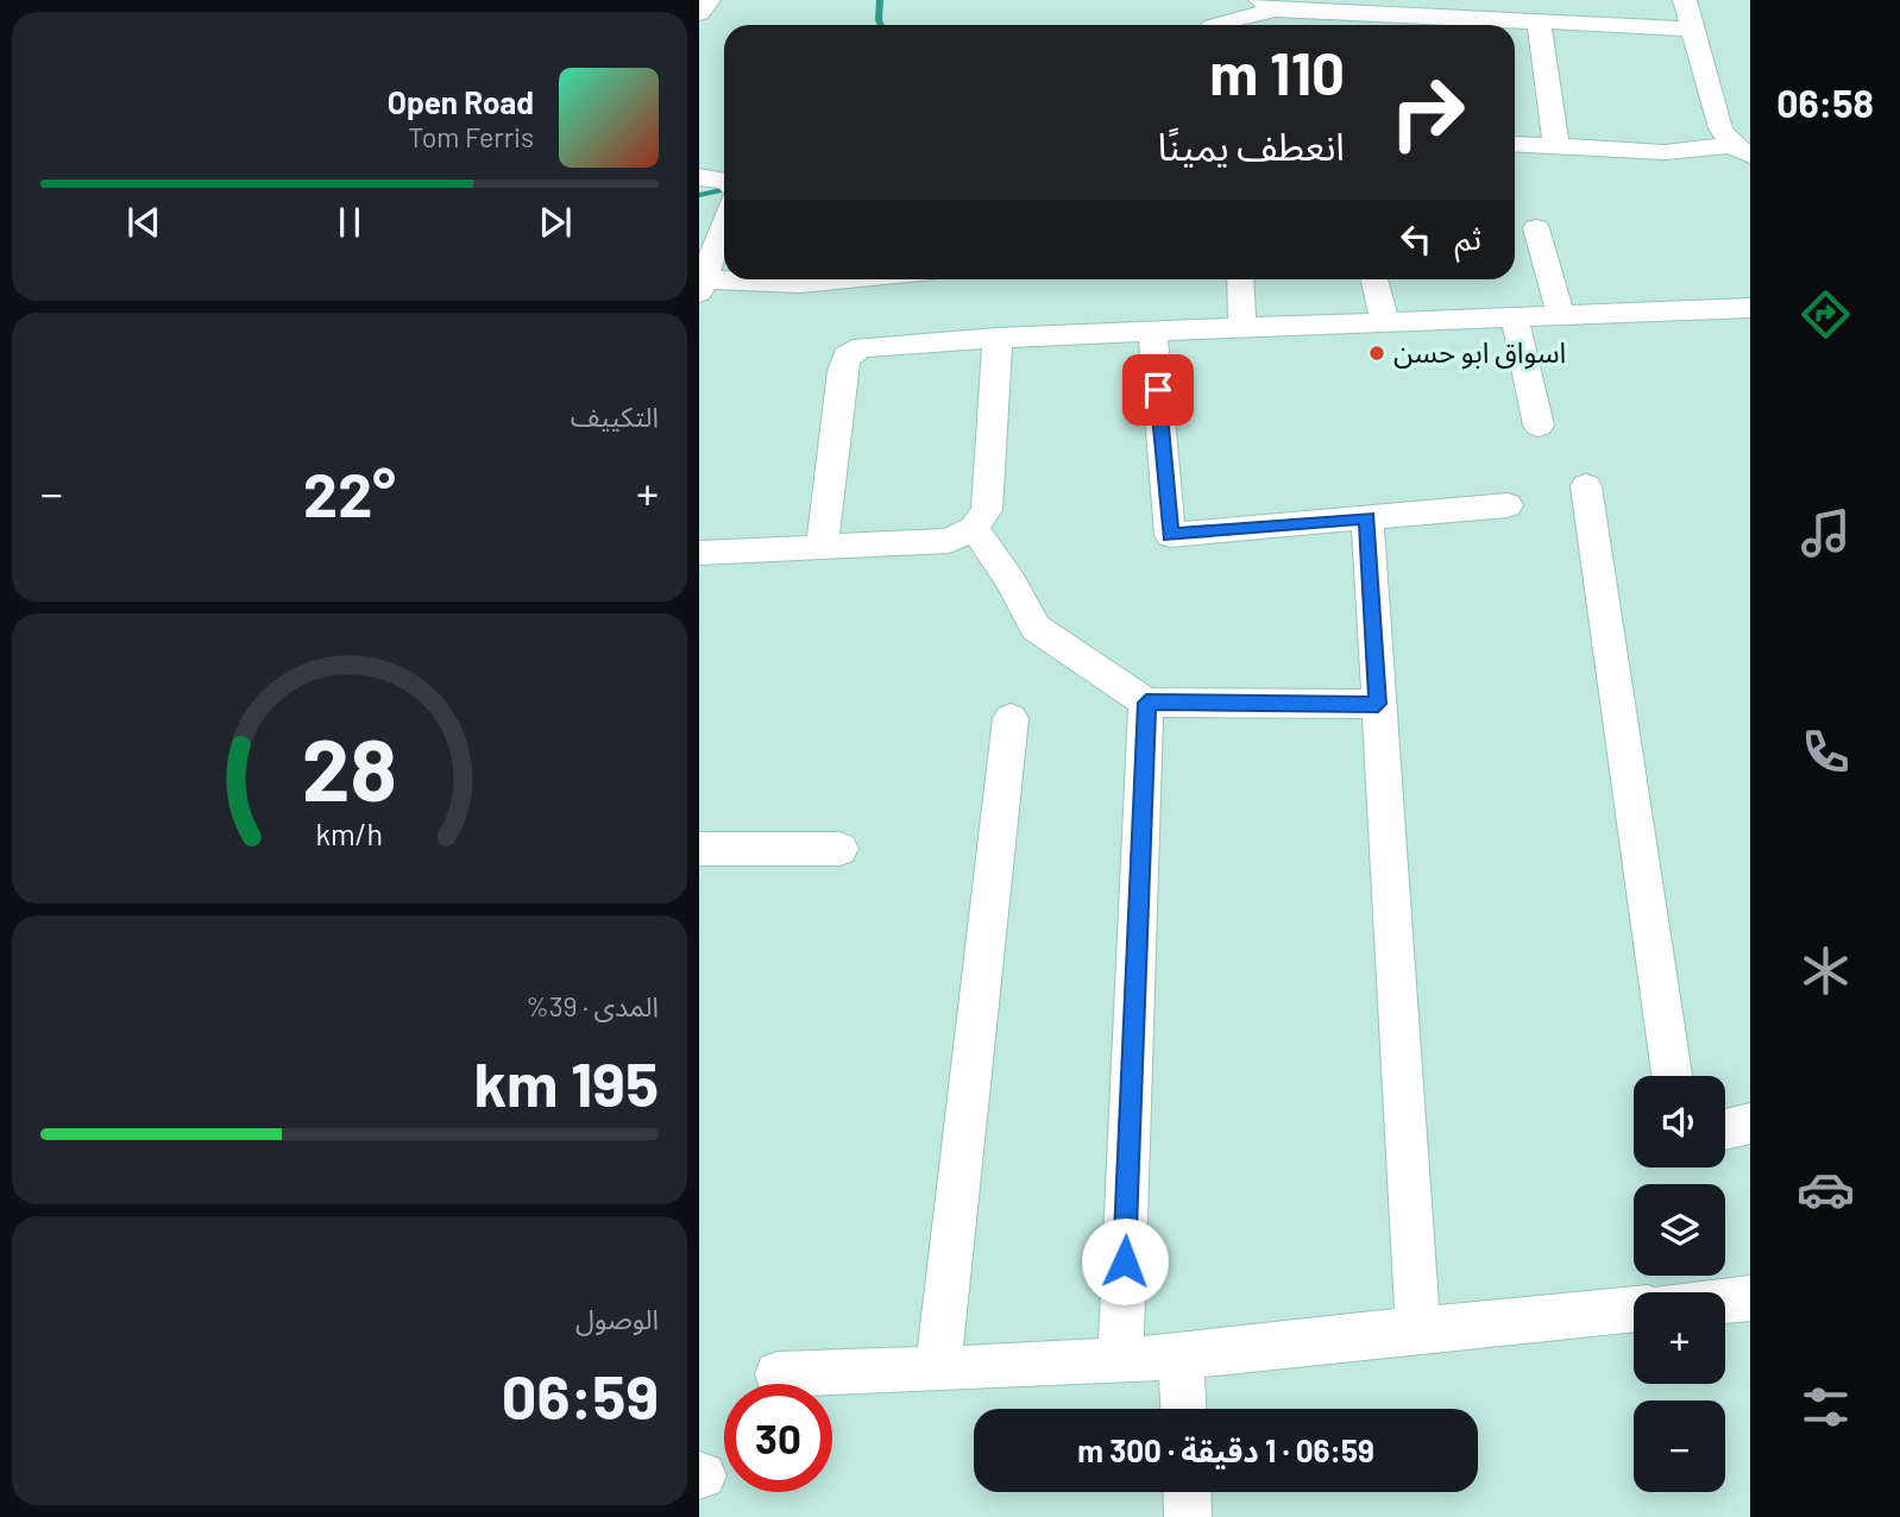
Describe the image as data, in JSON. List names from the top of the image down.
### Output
{
  "places": ["اسواق ابو حسن"],
  "page": {
    "tabs": "06:58",
    "turn": ["110 m", "انعطف يمينًا"],
    "song": ["Open Road", "Tom Ferris"],
    "then": "ثم",
    "tile": [
      "التكييف",
      ["المدى · 39%", "195 km"],
      ["الوصول", "06:59"]
    ],
    "heat": ["−", "22°", "+"],
    "map_buttons": ["+", "−"],
    "limit": "30",
    "trip": "06:59 · 1 دقيقة · 300 m",
    "gauge": ["28", "km/h"]
  }
}
